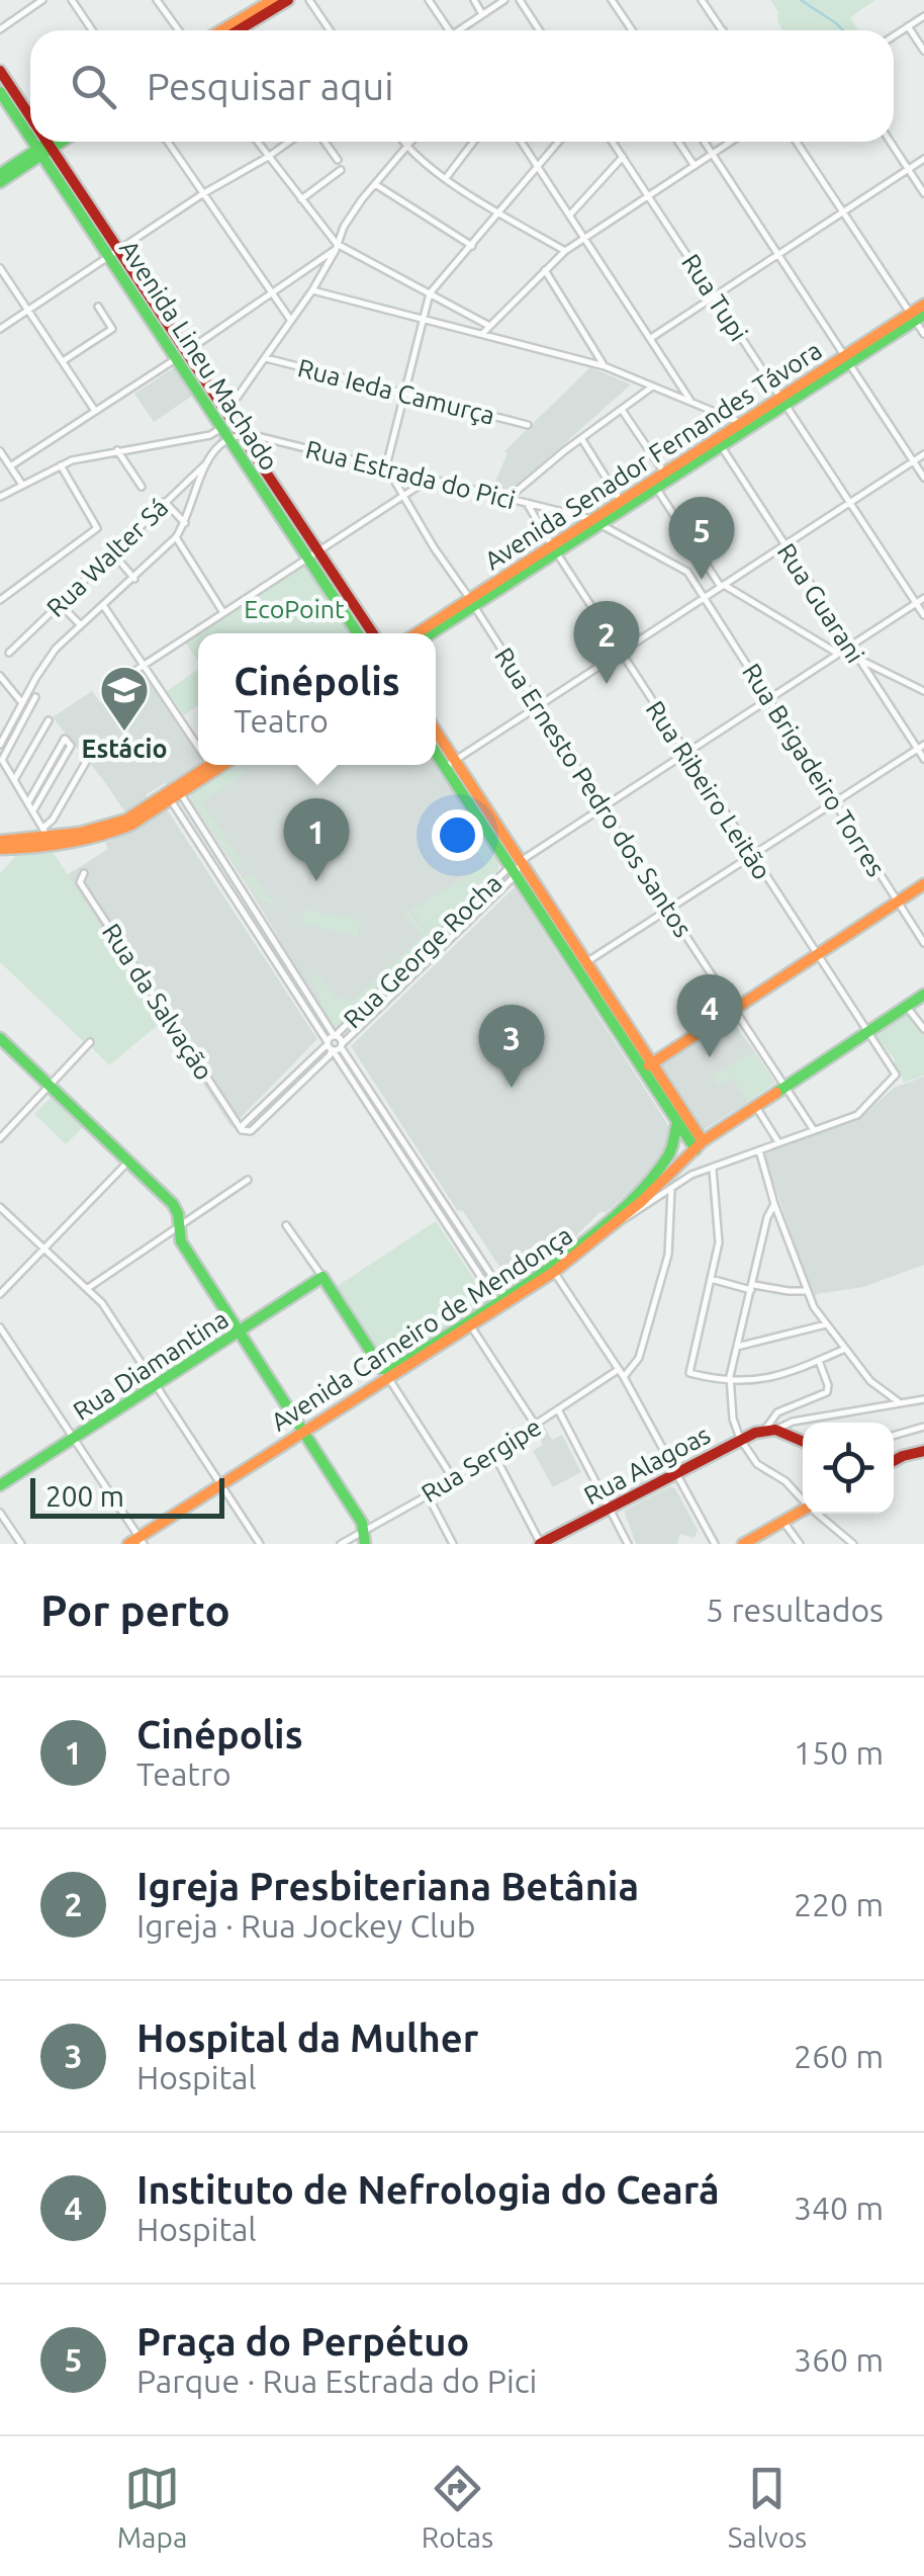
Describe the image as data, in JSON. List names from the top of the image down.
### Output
{
  "streets": {
    "main road": [
      "Avenida Lineu Machado",
      "Avenida Senador Fernandes Távora",
      "Avenida Carneiro de Mendonça",
      "Rua Diamantina",
      "Rua Alagoas"
    ],
    "street": [
      "Rua Tupi",
      "Rua Ieda Camurça",
      "Rua Estrada do Pici",
      "Rua Walter Sá",
      "Rua Guarani",
      "Rua Brigadeiro Torres",
      "Rua Ribeiro Leitão",
      "Rua Ernesto Pedro dos Santos",
      "Rua George Rocha",
      "Rua da Salvação",
      "Rua Sergipe"
    ]
  },
  "crossings": [
    ["Rua Tupi", "Avenida Senador Fernandes Távora"],
    ["Avenida Lineu Machado", "Rua Estrada do Pici"],
    ["Avenida Senador Fernandes Távora", "Rua Estrada do Pici"],
    ["Avenida Senador Fernandes Távora", "Rua Guarani"],
    ["Avenida Senador Fernandes Távora", "Rua Ribeiro Leitão"],
    ["Avenida Senador Fernandes Távora", "Rua Ernesto Pedro dos Santos"],
    ["Rua Estrada do Pici", "Rua Brigadeiro Torres"],
    ["Rua Estrada do Pici", "Rua Ribeiro Leitão"],
    ["Rua Estrada do Pici", "Rua Ernesto Pedro dos Santos"],
    ["Rua Ribeiro Leitão", "Rua Ernesto Pedro dos Santos"],
    ["Rua Ribeiro Leitão", "Avenida Carneiro de Mendonça"],
    ["Rua Ernesto Pedro dos Santos", "Avenida Carneiro de Mendonça"],
    ["Rua George Rocha", "Rua da Salvação"]
  ],
  "parks": ["EcoPoint"],
  "places": {
    "school or university": ["Estácio"]
  },
  "scale_bar": "200 m",
  "page": {
    "search": "Pesquisar aqui",
    "pins": [
      "5",
      "2",
      "1",
      "4",
      "3"
    ],
    "popup": ["Cinépolis", "Teatro"],
    "scale": "200 m",
    "heading": ["Por perto", "5 resultados"],
    "list": [
      {
        "mark": "1",
        "name": "Cinépolis",
        "note": "Teatro",
        "value": "150 m"
      },
      {
        "mark": "2",
        "name": "Igreja Presbiteriana Betânia",
        "note": "Igreja · Rua Jockey Club",
        "value": "220 m"
      },
      {
        "mark": "3",
        "name": "Hospital da Mulher",
        "note": "Hospital",
        "value": "260 m"
      },
      {
        "mark": "4",
        "name": "Instituto de Nefrologia do Ceará",
        "note": "Hospital",
        "value": "340 m"
      },
      {
        "mark": "5",
        "name": "Praça do Perpétuo",
        "note": "Parque · Rua Estrada do Pici",
        "value": "360 m"
      }
    ],
    "nav": ["Mapa", "Rotas", "Salvos"]
  }
}
